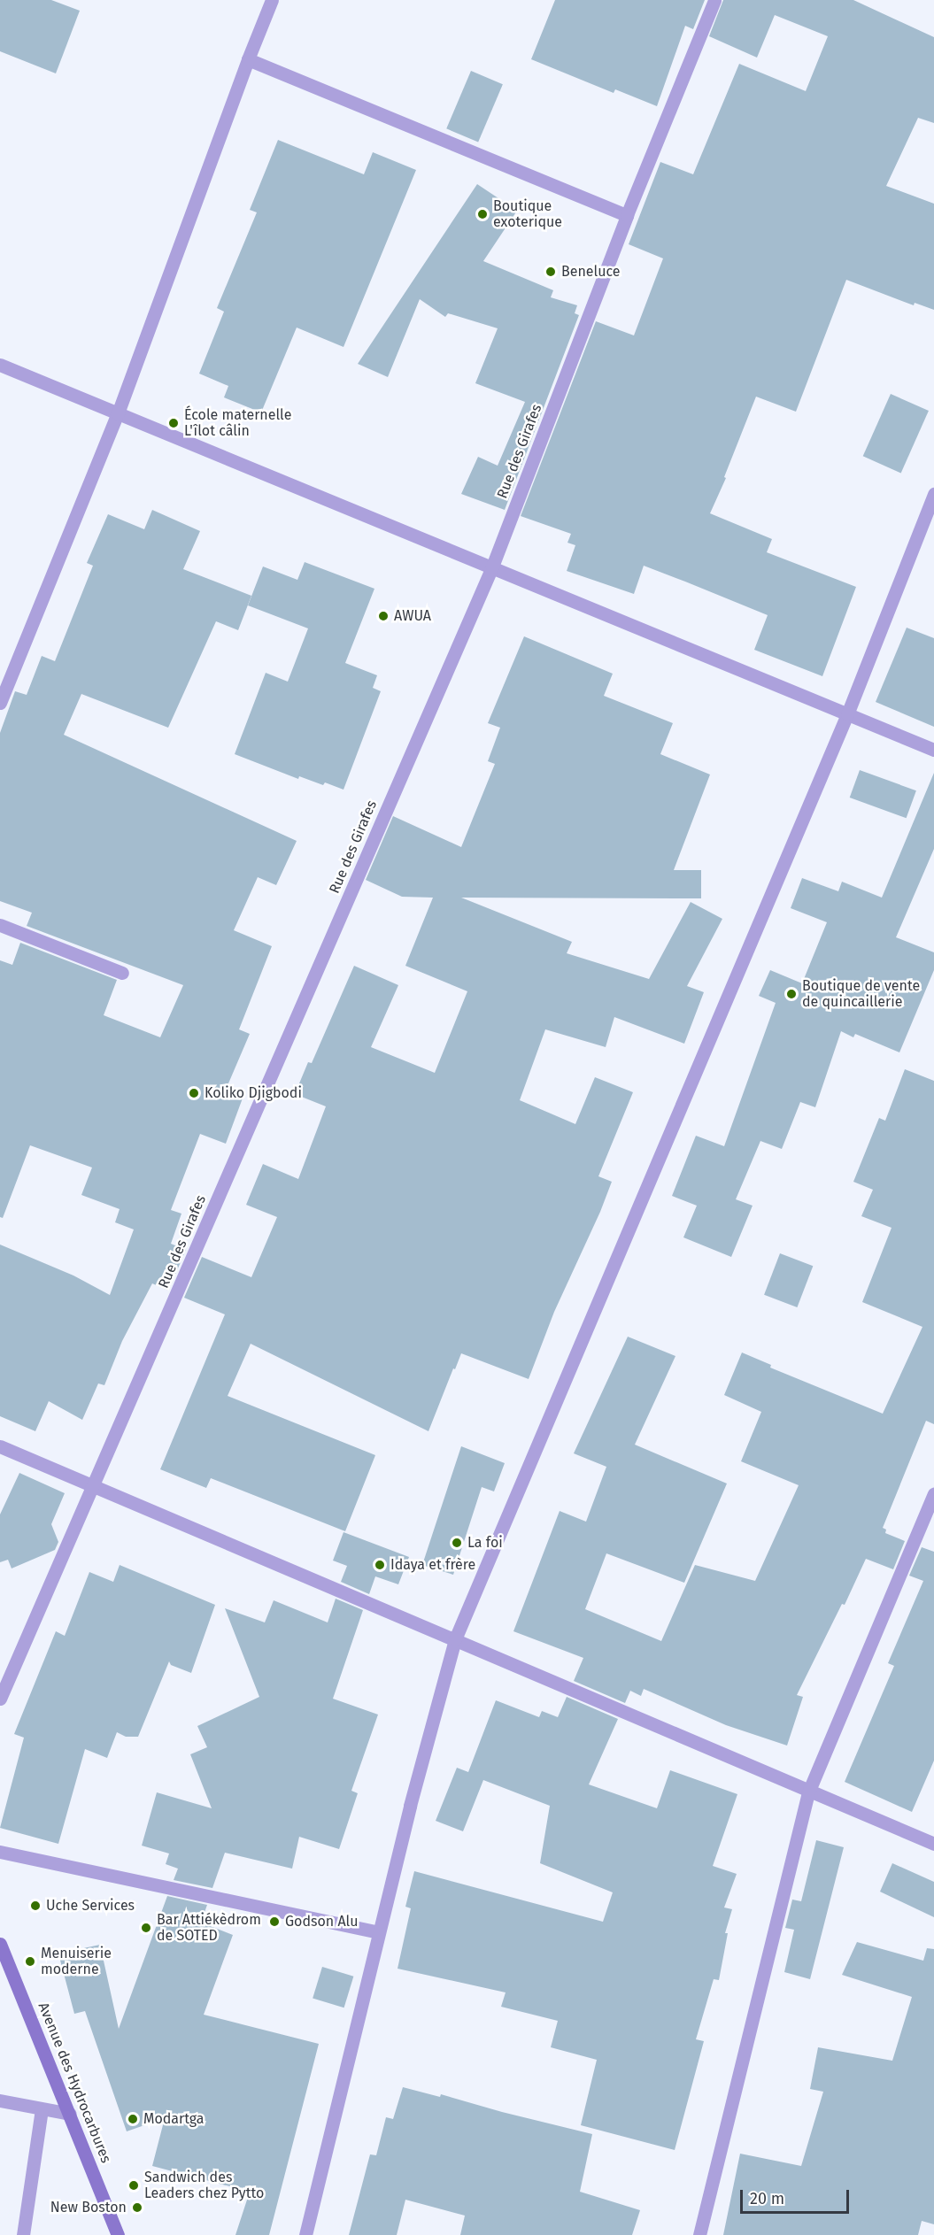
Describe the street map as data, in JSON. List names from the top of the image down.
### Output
{
  "streets": {
    "main road": ["Avenue des Hydrocarbures"],
    "street": ["Rue des Girafes"]
  },
  "places": [
    "Boutique exoterique",
    "Beneluce",
    "École maternelle L'îlot câlin",
    "AWUA",
    "Boutique de vente de quincaillerie",
    "Koliko Djigbodi",
    "La foi",
    "Idaya et frère",
    "Uche Services",
    "Godson Alu",
    "Bar Attiékèdrom de SOTED",
    "Menuiserie moderne",
    "Modartga",
    "Sandwich des Leaders chez Pytto",
    "New Boston"
  ],
  "scale_bar": "20 m"
}
